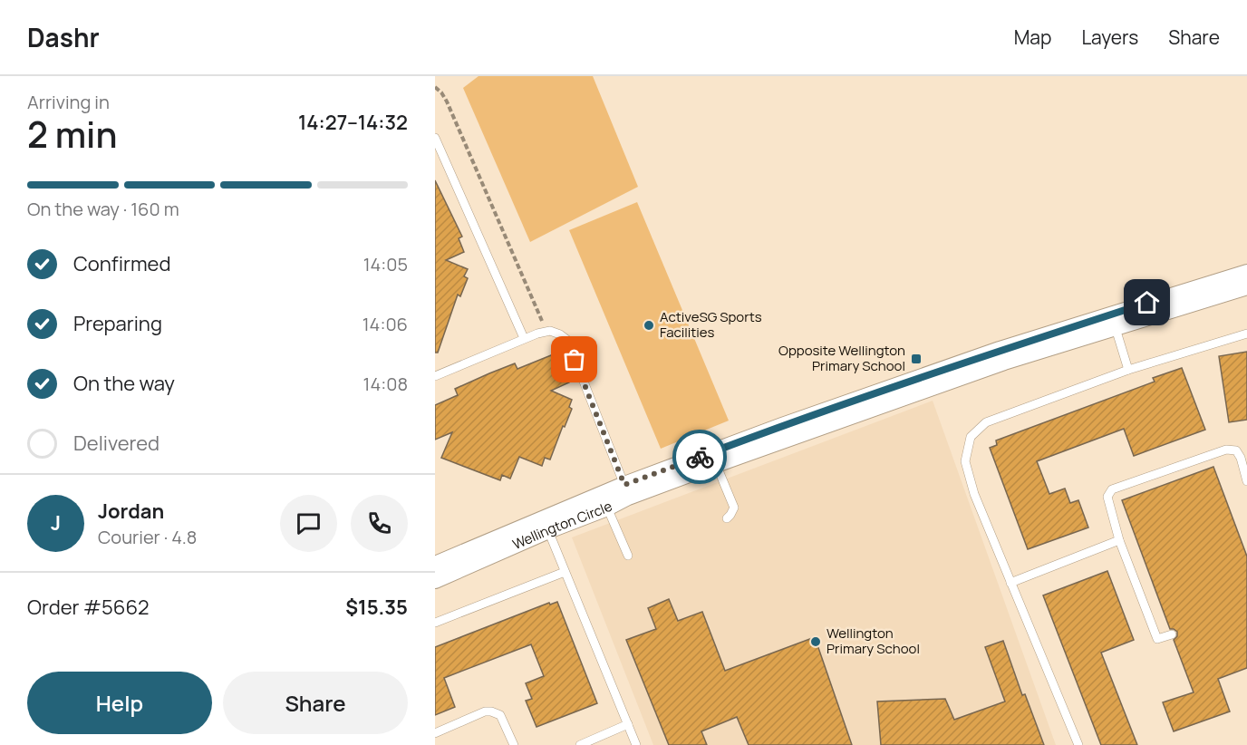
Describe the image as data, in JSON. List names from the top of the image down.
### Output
{
  "streets": {
    "street": ["Wellington Circle"]
  },
  "places": {
    "other": ["ActiveSG Sports Facilities", "Wellington Primary School"],
    "transit": ["Opposite Wellington Primary School"]
  },
  "page": {
    "header": "Dashr",
    "nav": ["Map", "Layers", "Share"],
    "heading": ["2 min", "Arriving in", "14:27–14:32"],
    "panel": [
      "Jordan",
      "Courier · 4.8",
      "Order #5662",
      "$15.35"
    ],
    "bar": "On the way · 160 m",
    "list": [
      ["Confirmed", "14:05"],
      ["Preparing", "14:06"],
      ["On the way", "14:08"],
      "Delivered"
    ],
    "round": "J",
    "buttons": ["Help", "Share"]
  }
}
